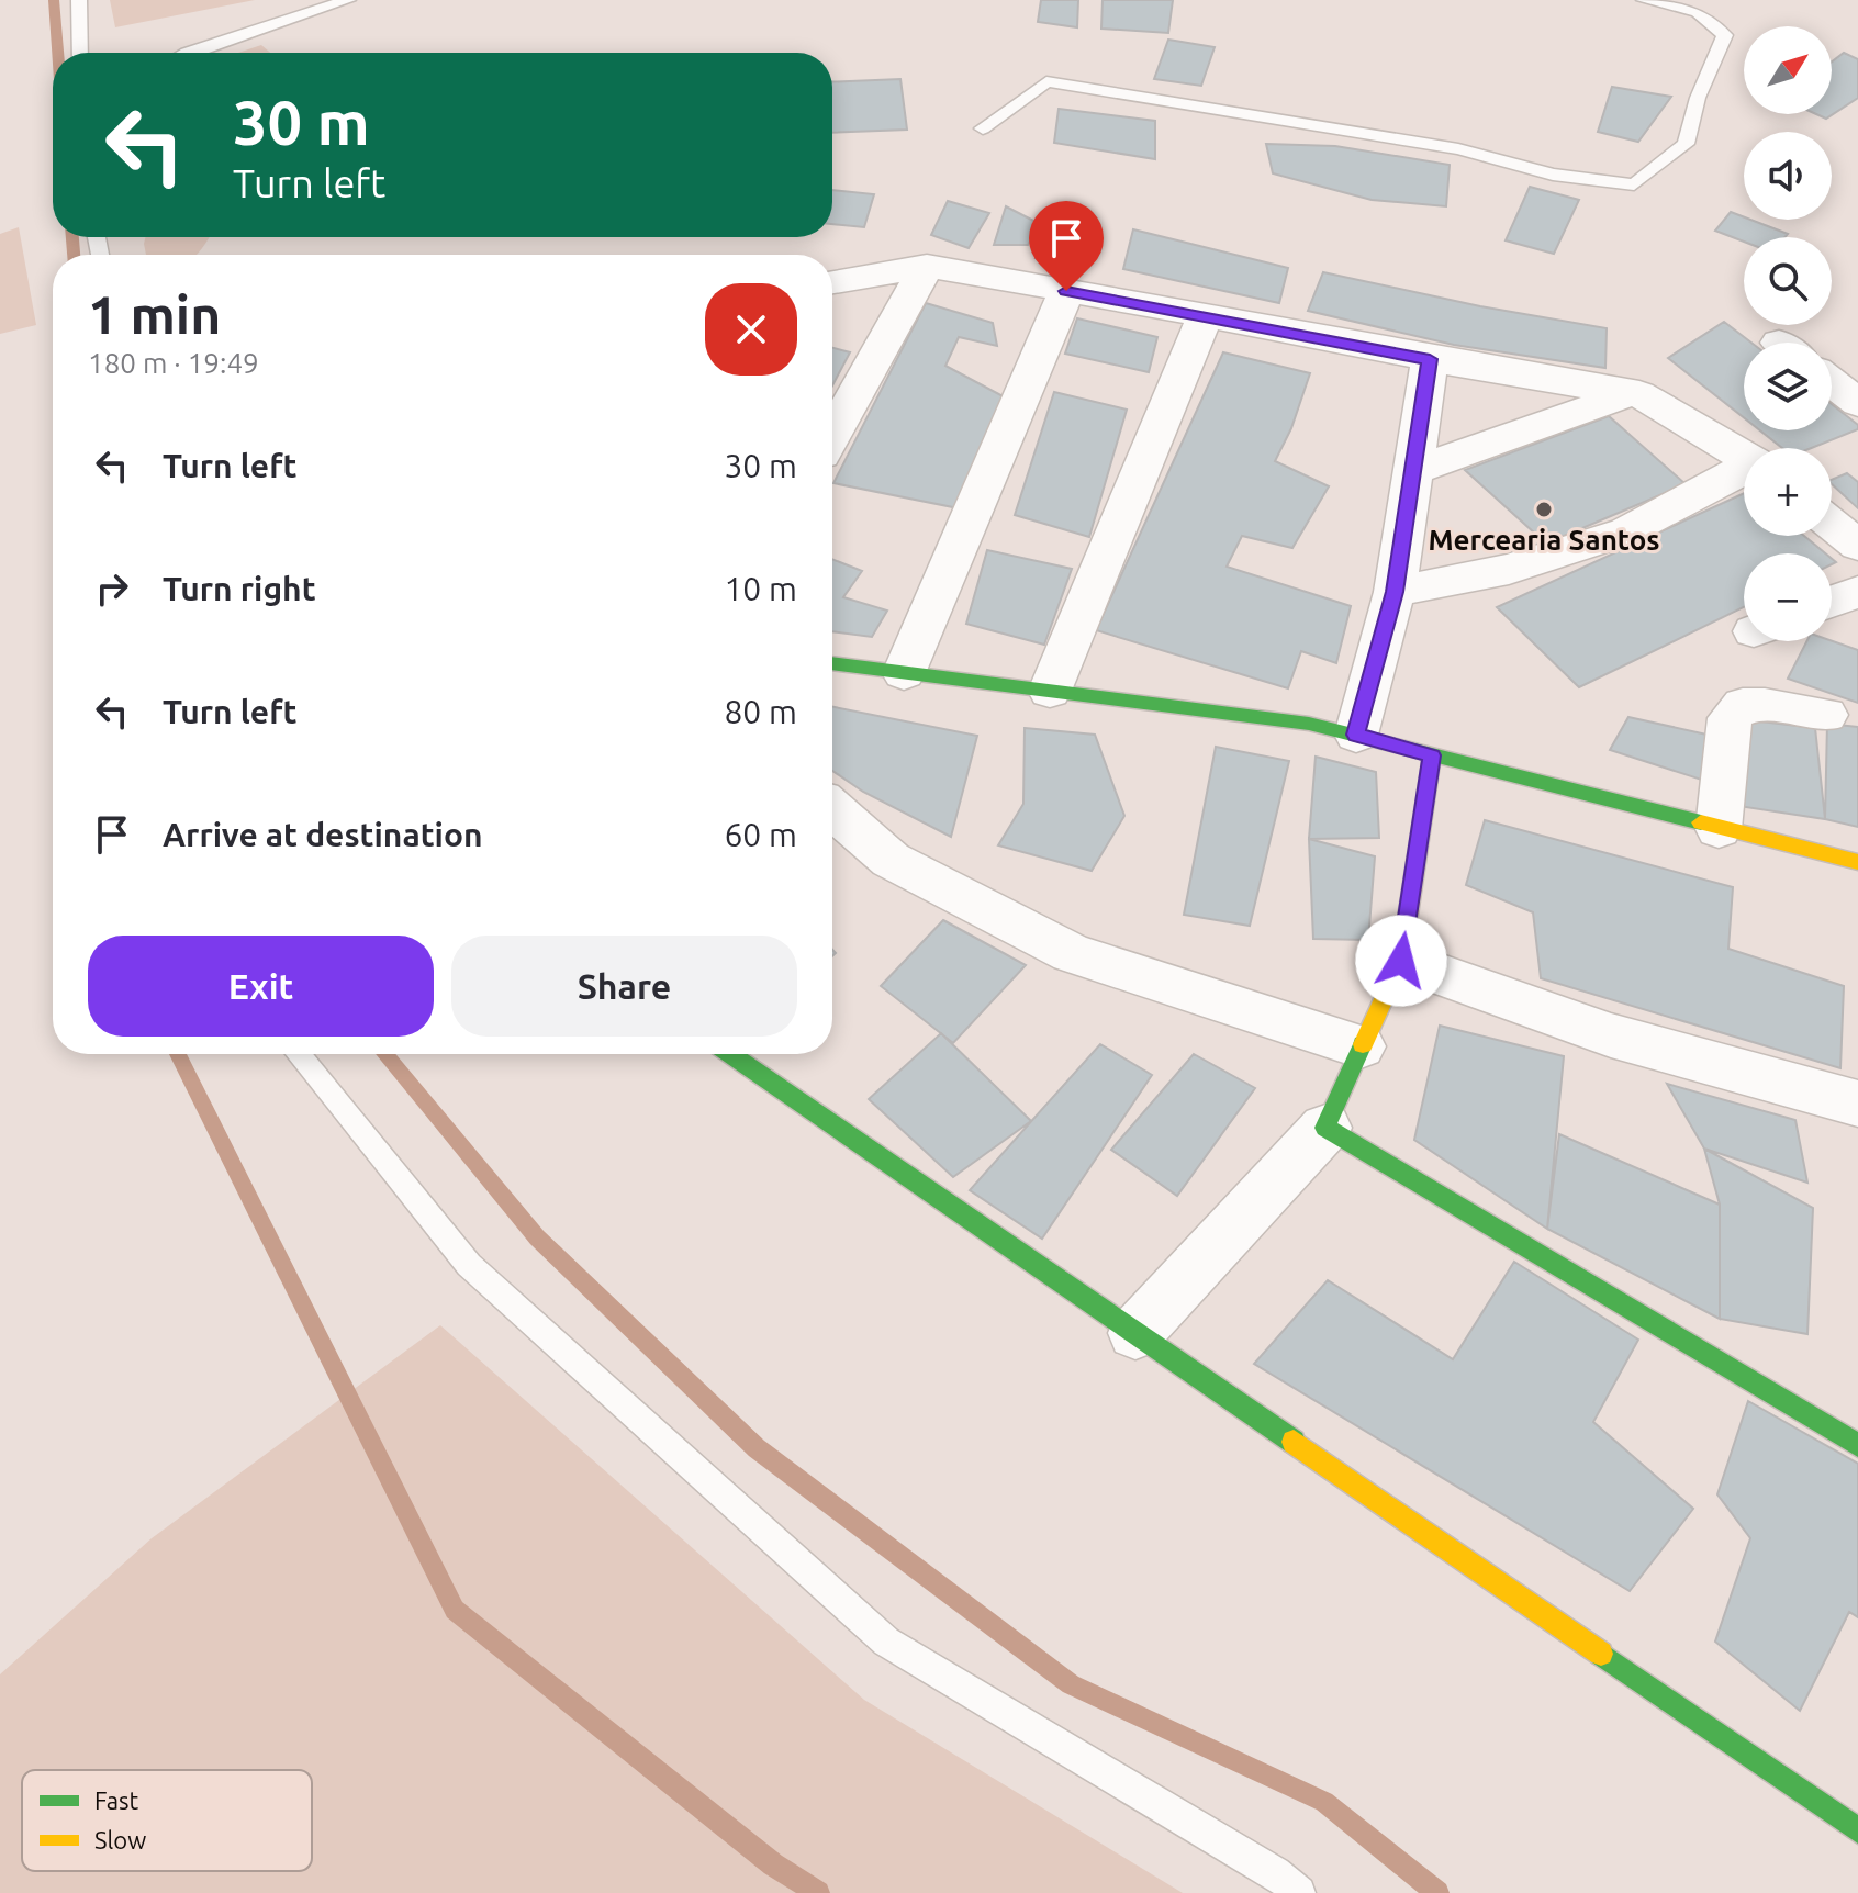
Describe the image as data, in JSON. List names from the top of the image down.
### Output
{
  "places": ["Mercearia Santos"],
  "legend": ["Fast", "Slow"],
  "north": "top right",
  "page": {
    "map_buttons": ["+", "−"],
    "turn": ["30 m", "Turn left"],
    "heading": ["1 min", "180 m · 19:49"],
    "list": [
      {
        "name": "Turn left",
        "value": "30 m"
      },
      {
        "name": "Turn right",
        "value": "10 m"
      },
      {
        "name": "Turn left",
        "value": "80 m"
      },
      {
        "name": "Arrive at destination",
        "value": "60 m"
      }
    ],
    "buttons": ["Exit", "Share"]
  }
}
